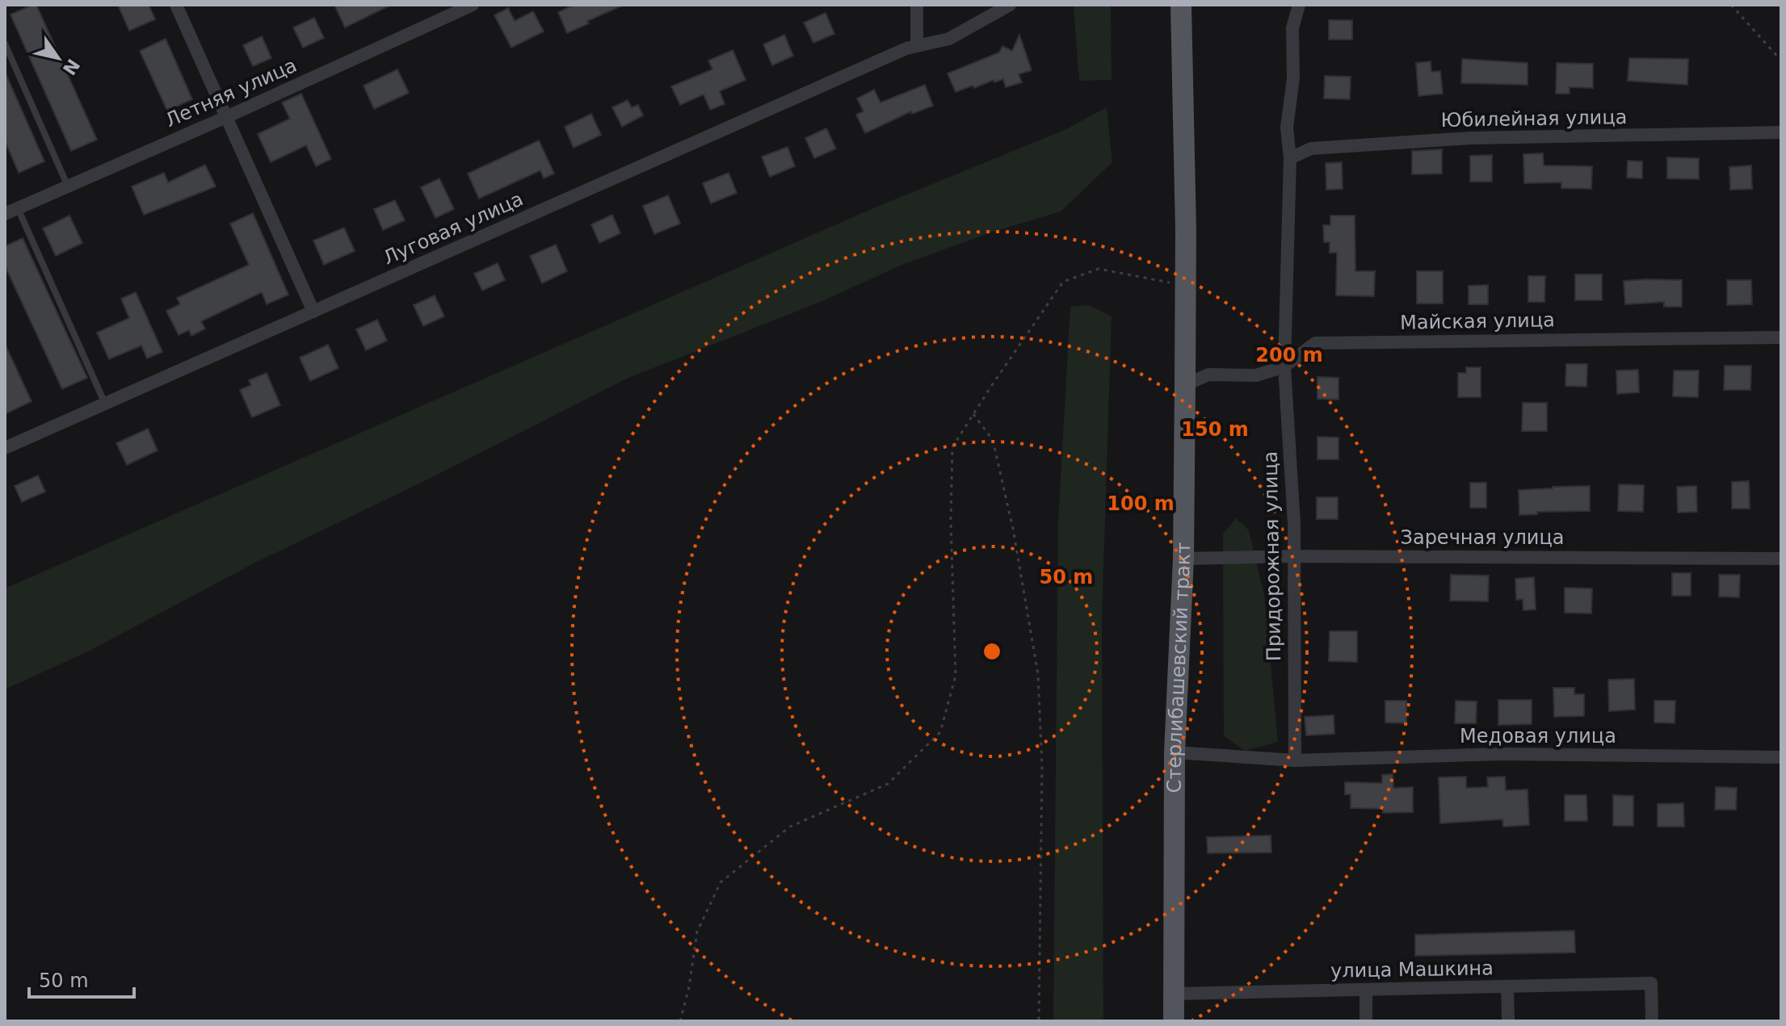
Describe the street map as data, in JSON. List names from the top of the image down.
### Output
{
  "streets": {
    "main road": ["Стерлибашевский тракт"],
    "street": [
      "Летняя улица",
      "Юбилейная улица",
      "Луговая улица",
      "Майская улица",
      "Заречная улица",
      "Придорожная улица",
      "Медовая улица",
      "улица Машкина"
    ]
  },
  "crossings": [
    ["Юбилейная улица", "Придорожная улица"],
    ["Майская улица", "Придорожная улица"],
    ["Майская улица", "Стерлибашевский тракт"],
    ["Заречная улица", "Придорожная улица"],
    ["Заречная улица", "Стерлибашевский тракт"],
    ["Придорожная улица", "Медовая улица"],
    ["Стерлибашевский тракт", "Медовая улица"],
    ["Стерлибашевский тракт", "улица Машкина"]
  ],
  "scale_bar": "50 m",
  "north": "bottom right",
  "rings": [
    "200 m",
    "150 m",
    "100 m",
    "50 m"
  ]
}
